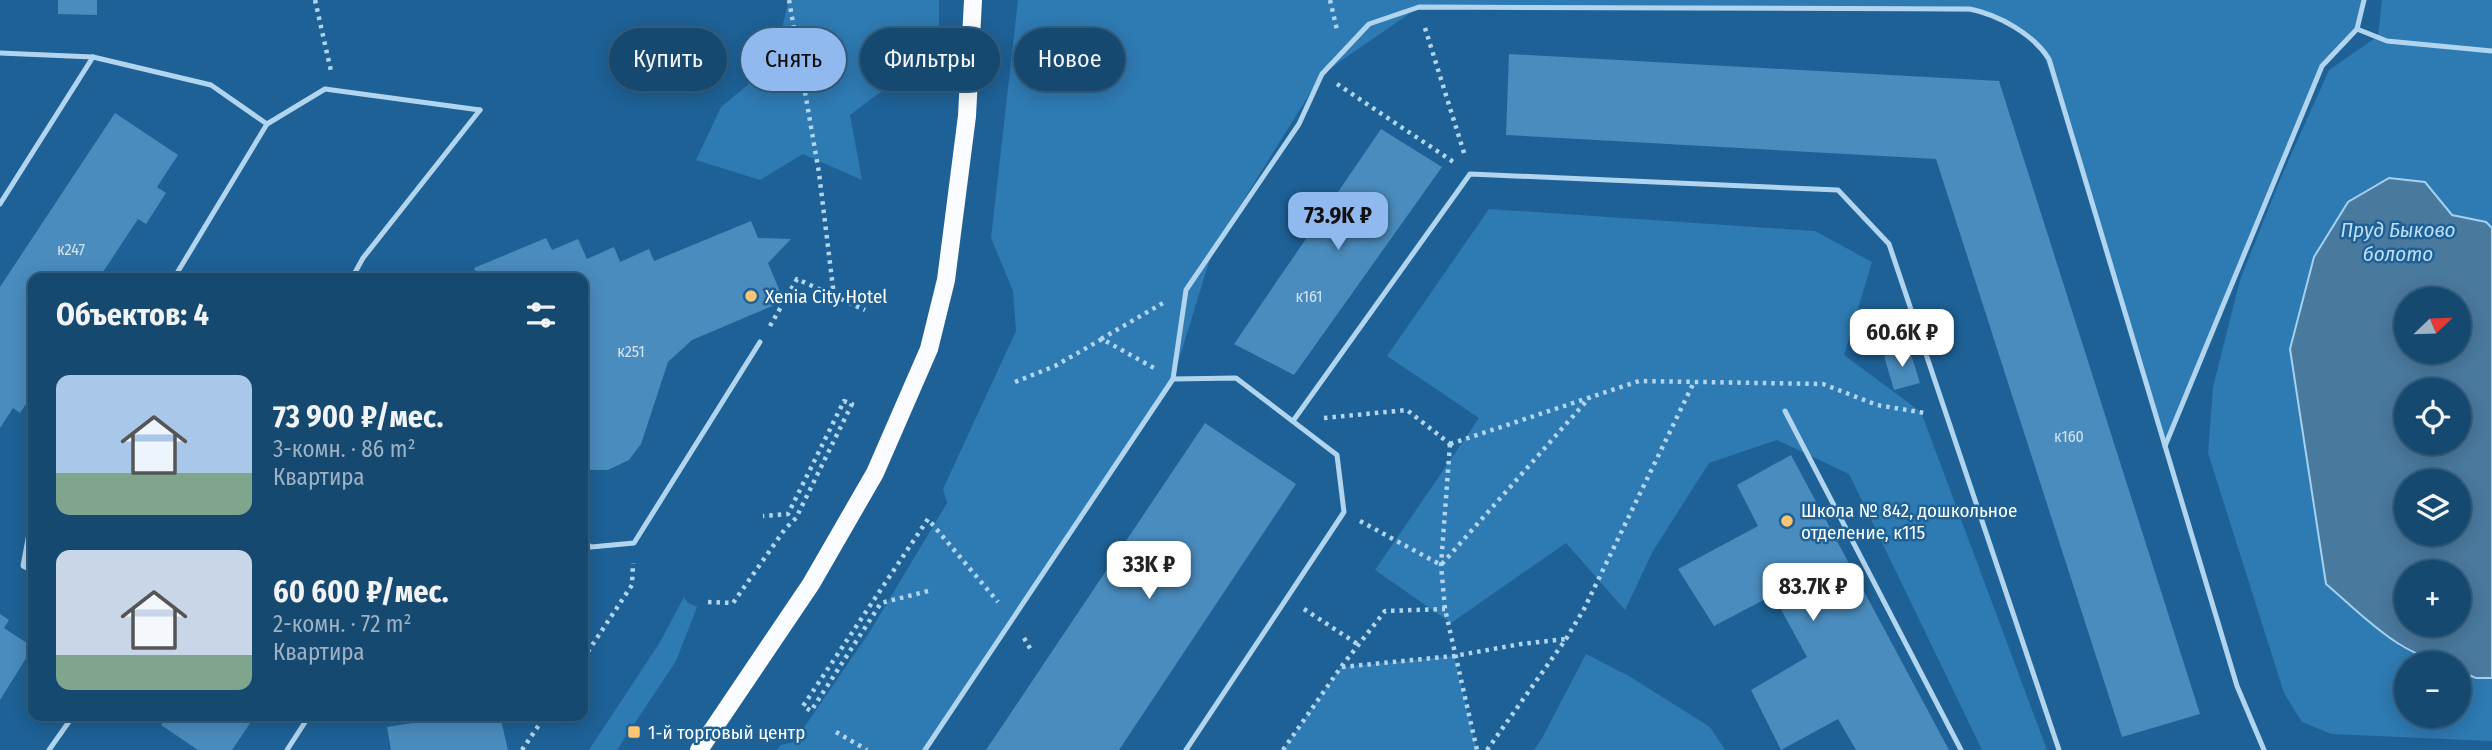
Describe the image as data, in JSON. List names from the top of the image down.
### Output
{
  "water": ["Пруд Быково болото"],
  "places": {
    "other": ["Xenia City Hotel", "Школа № 842, дошкольное отделение, к115"],
    "transit": ["1-й торговый центр"]
  },
  "house_numbers": [
    "к247",
    "к161",
    "к251",
    "к160"
  ],
  "north": "top right",
  "page": {
    "chip": [
      "Купить",
      "Снять",
      "Фильтры",
      "Новое"
    ],
    "price": [
      "73.9K ₽",
      "60.6K ₽",
      "33K ₽",
      "83.7K ₽"
    ],
    "heading": "Объектов: 4",
    "map_buttons": ["+", "−"],
    "list": [
      {
        "name": "73 900 ₽/мес.",
        "note": "3-комн. · 86 m² · Квартира"
      },
      {
        "name": "60 600 ₽/мес.",
        "note": "2-комн. · 72 m² · Квартира"
      }
    ]
  }
}
